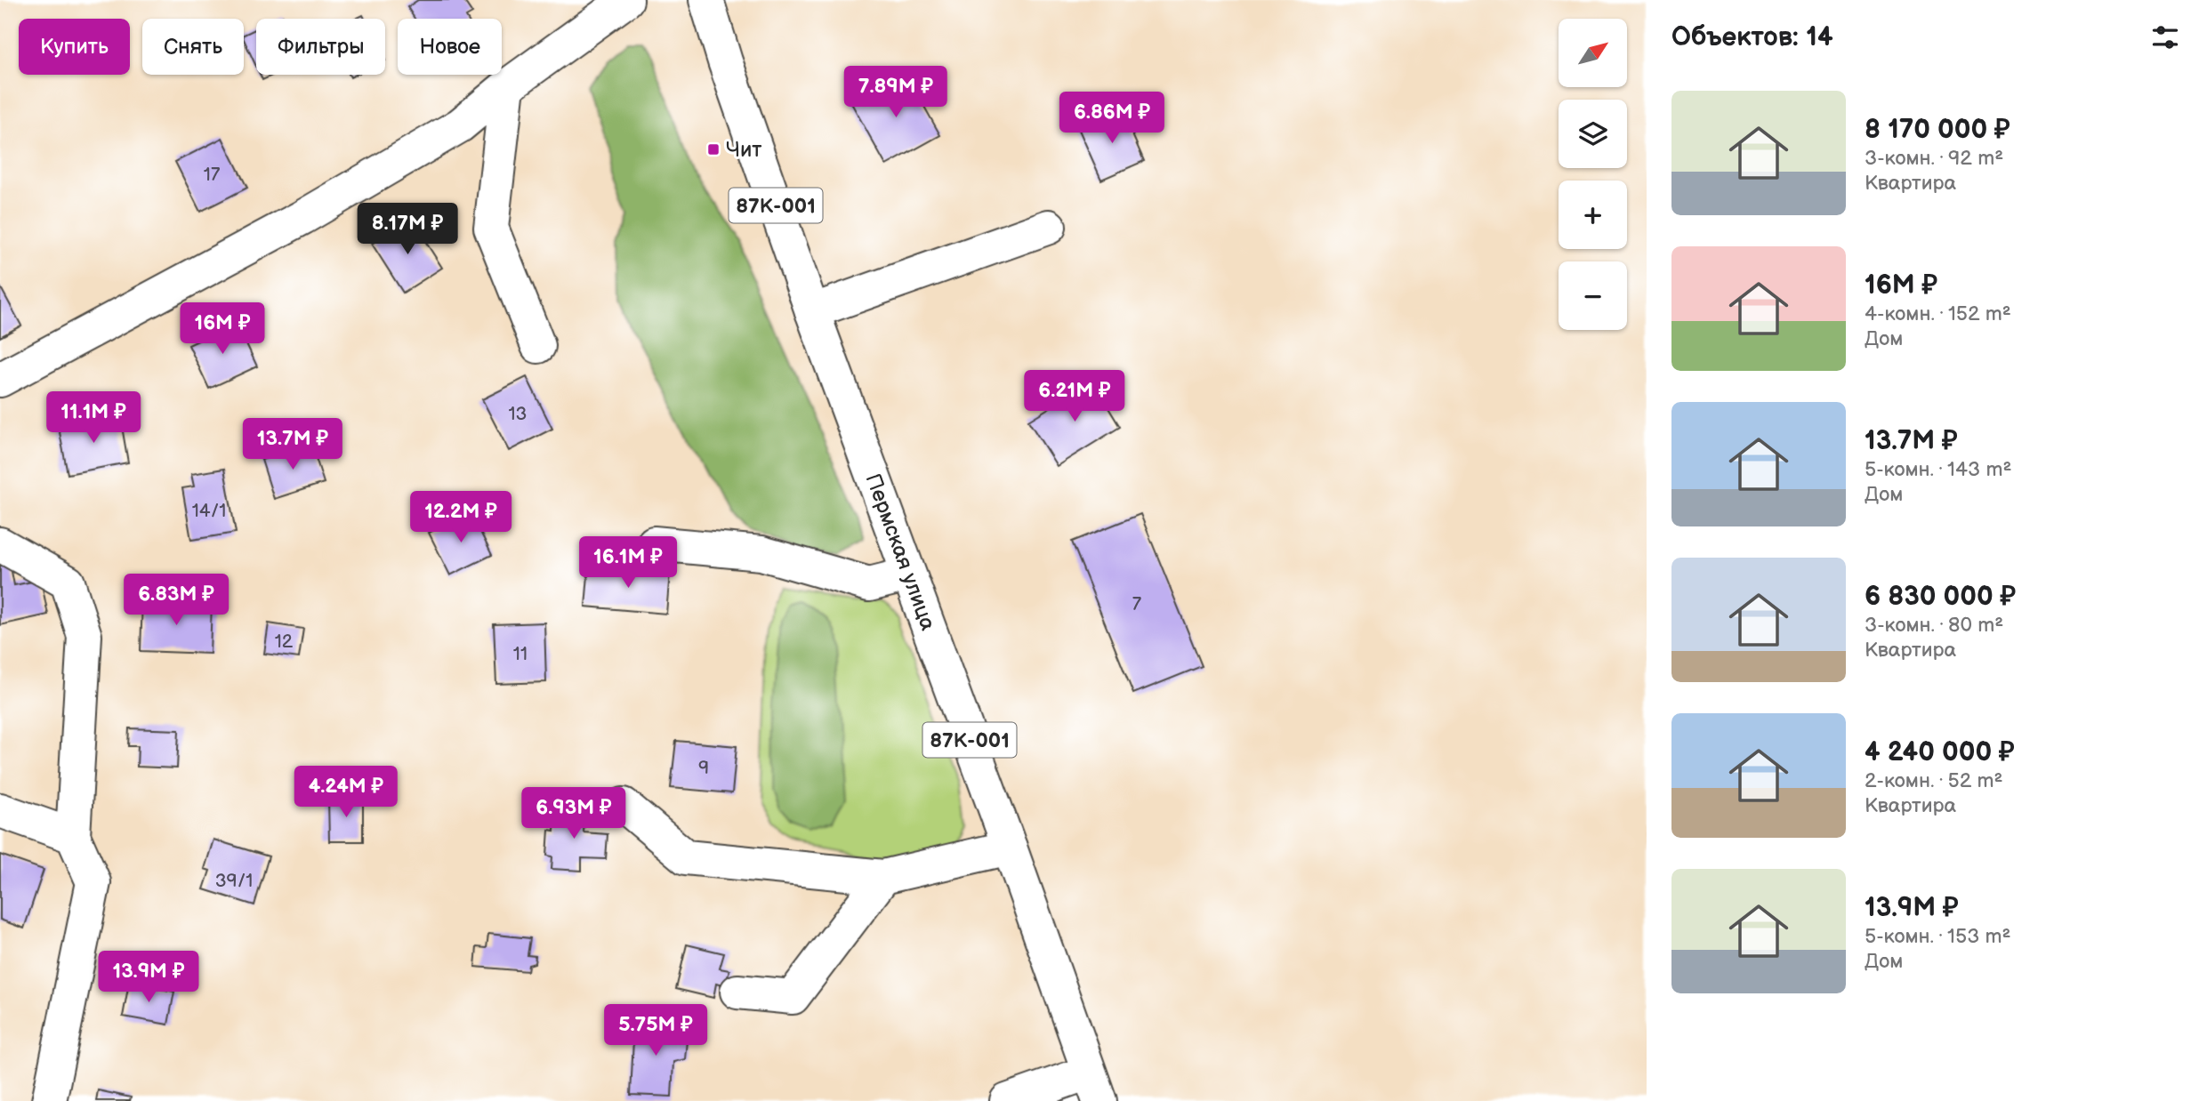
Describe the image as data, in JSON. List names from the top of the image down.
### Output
{
  "streets": {
    "street": ["87К-001", "Пермская улица"]
  },
  "places": {
    "transit": ["Чит"]
  },
  "house_numbers": [
    "17",
    "13",
    "14/1",
    "7",
    "12",
    "11",
    "9",
    "39/1"
  ],
  "north": "top right",
  "page": {
    "heading": "Объектов: 14",
    "map_buttons": ["+", "−"],
    "chip": [
      "Купить",
      "Снять",
      "Фильтры",
      "Новое"
    ],
    "price": [
      "7.89M ₽",
      "6.86M ₽",
      "8.17M ₽",
      "16M ₽",
      "6.21M ₽",
      "11.1M ₽",
      "13.7M ₽",
      "12.2M ₽",
      "16.1M ₽",
      "6.83M ₽",
      "4.24M ₽",
      "6.93M ₽",
      "13.9M ₽",
      "5.75M ₽"
    ],
    "list": [
      {
        "name": "8 170 000 ₽",
        "note": "3-комн. · 92 m² · Квартира"
      },
      {
        "name": "16M ₽",
        "note": "4-комн. · 152 m² · Дом"
      },
      {
        "name": "13.7M ₽",
        "note": "5-комн. · 143 m² · Дом"
      },
      {
        "name": "6 830 000 ₽",
        "note": "3-комн. · 80 m² · Квартира"
      },
      {
        "name": "4 240 000 ₽",
        "note": "2-комн. · 52 m² · Квартира"
      },
      {
        "name": "13.9M ₽",
        "note": "5-комн. · 153 m² · Дом"
      }
    ]
  }
}
